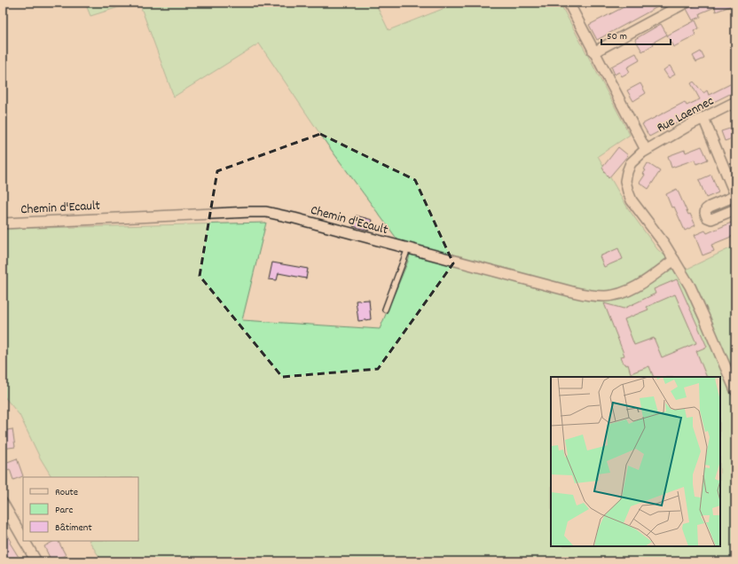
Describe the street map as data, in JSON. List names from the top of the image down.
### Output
{
  "streets": {
    "street": ["Rue Laennec", "Chemin d'Ecault"]
  },
  "crossings": [
    ["Rue Laennec", "Chemin d'Ecault"]
  ],
  "legend": ["Route", "Parc", "Bâtiment"],
  "scale_bar": "50 m"
}
